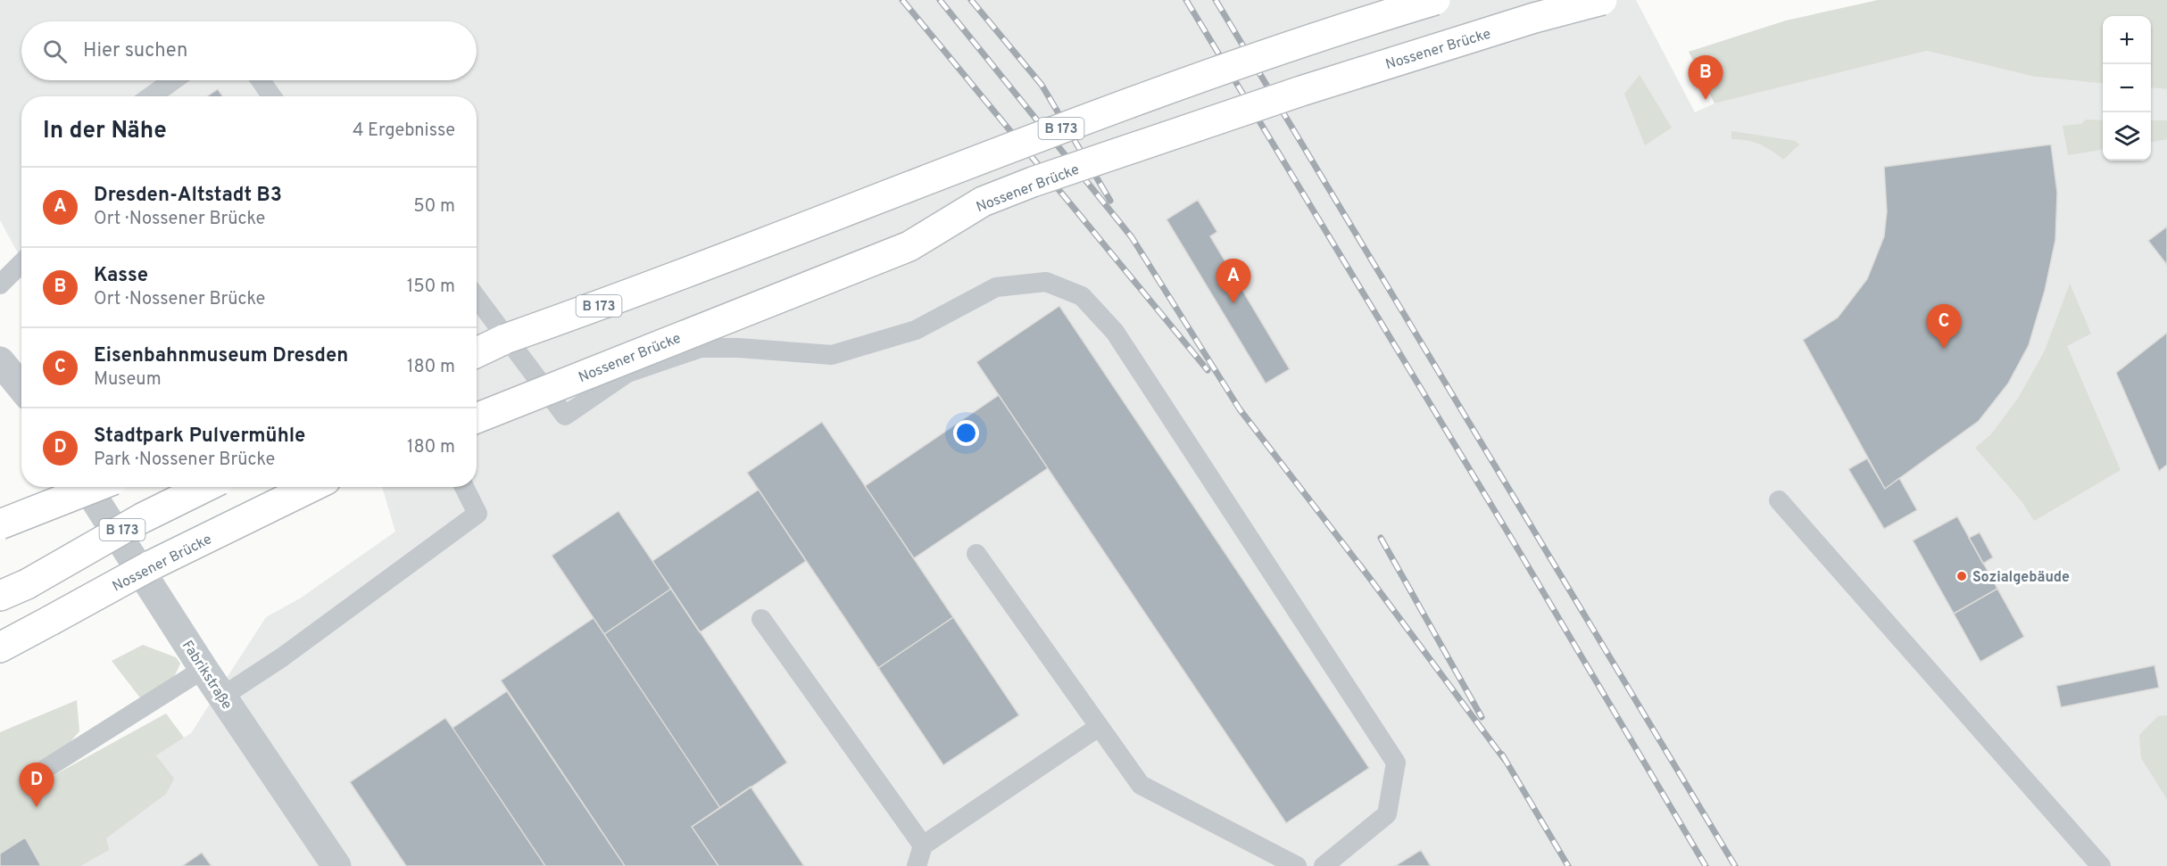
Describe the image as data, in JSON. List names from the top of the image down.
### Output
{
  "streets": {
    "main road": ["Nossener Brücke", "B 173"],
    "street": ["Fabrikstraße"]
  },
  "places": ["Sozialgebäude"],
  "page": {
    "map_buttons": ["+", "−"],
    "search": "Hier suchen",
    "pins": [
      "B",
      "A",
      "C",
      "D"
    ],
    "heading": ["In der Nähe", "4 Ergebnisse"],
    "list": [
      {
        "mark": "A",
        "name": "Dresden-Altstadt B3",
        "note": "Ort · Nossener Brücke",
        "value": "50 m"
      },
      {
        "mark": "B",
        "name": "Kasse",
        "note": "Ort · Nossener Brücke",
        "value": "150 m"
      },
      {
        "mark": "C",
        "name": "Eisenbahnmuseum Dresden",
        "note": "Museum",
        "value": "180 m"
      },
      {
        "mark": "D",
        "name": "Stadtpark Pulvermühle",
        "note": "Park · Nossener Brücke",
        "value": "180 m"
      }
    ]
  }
}
